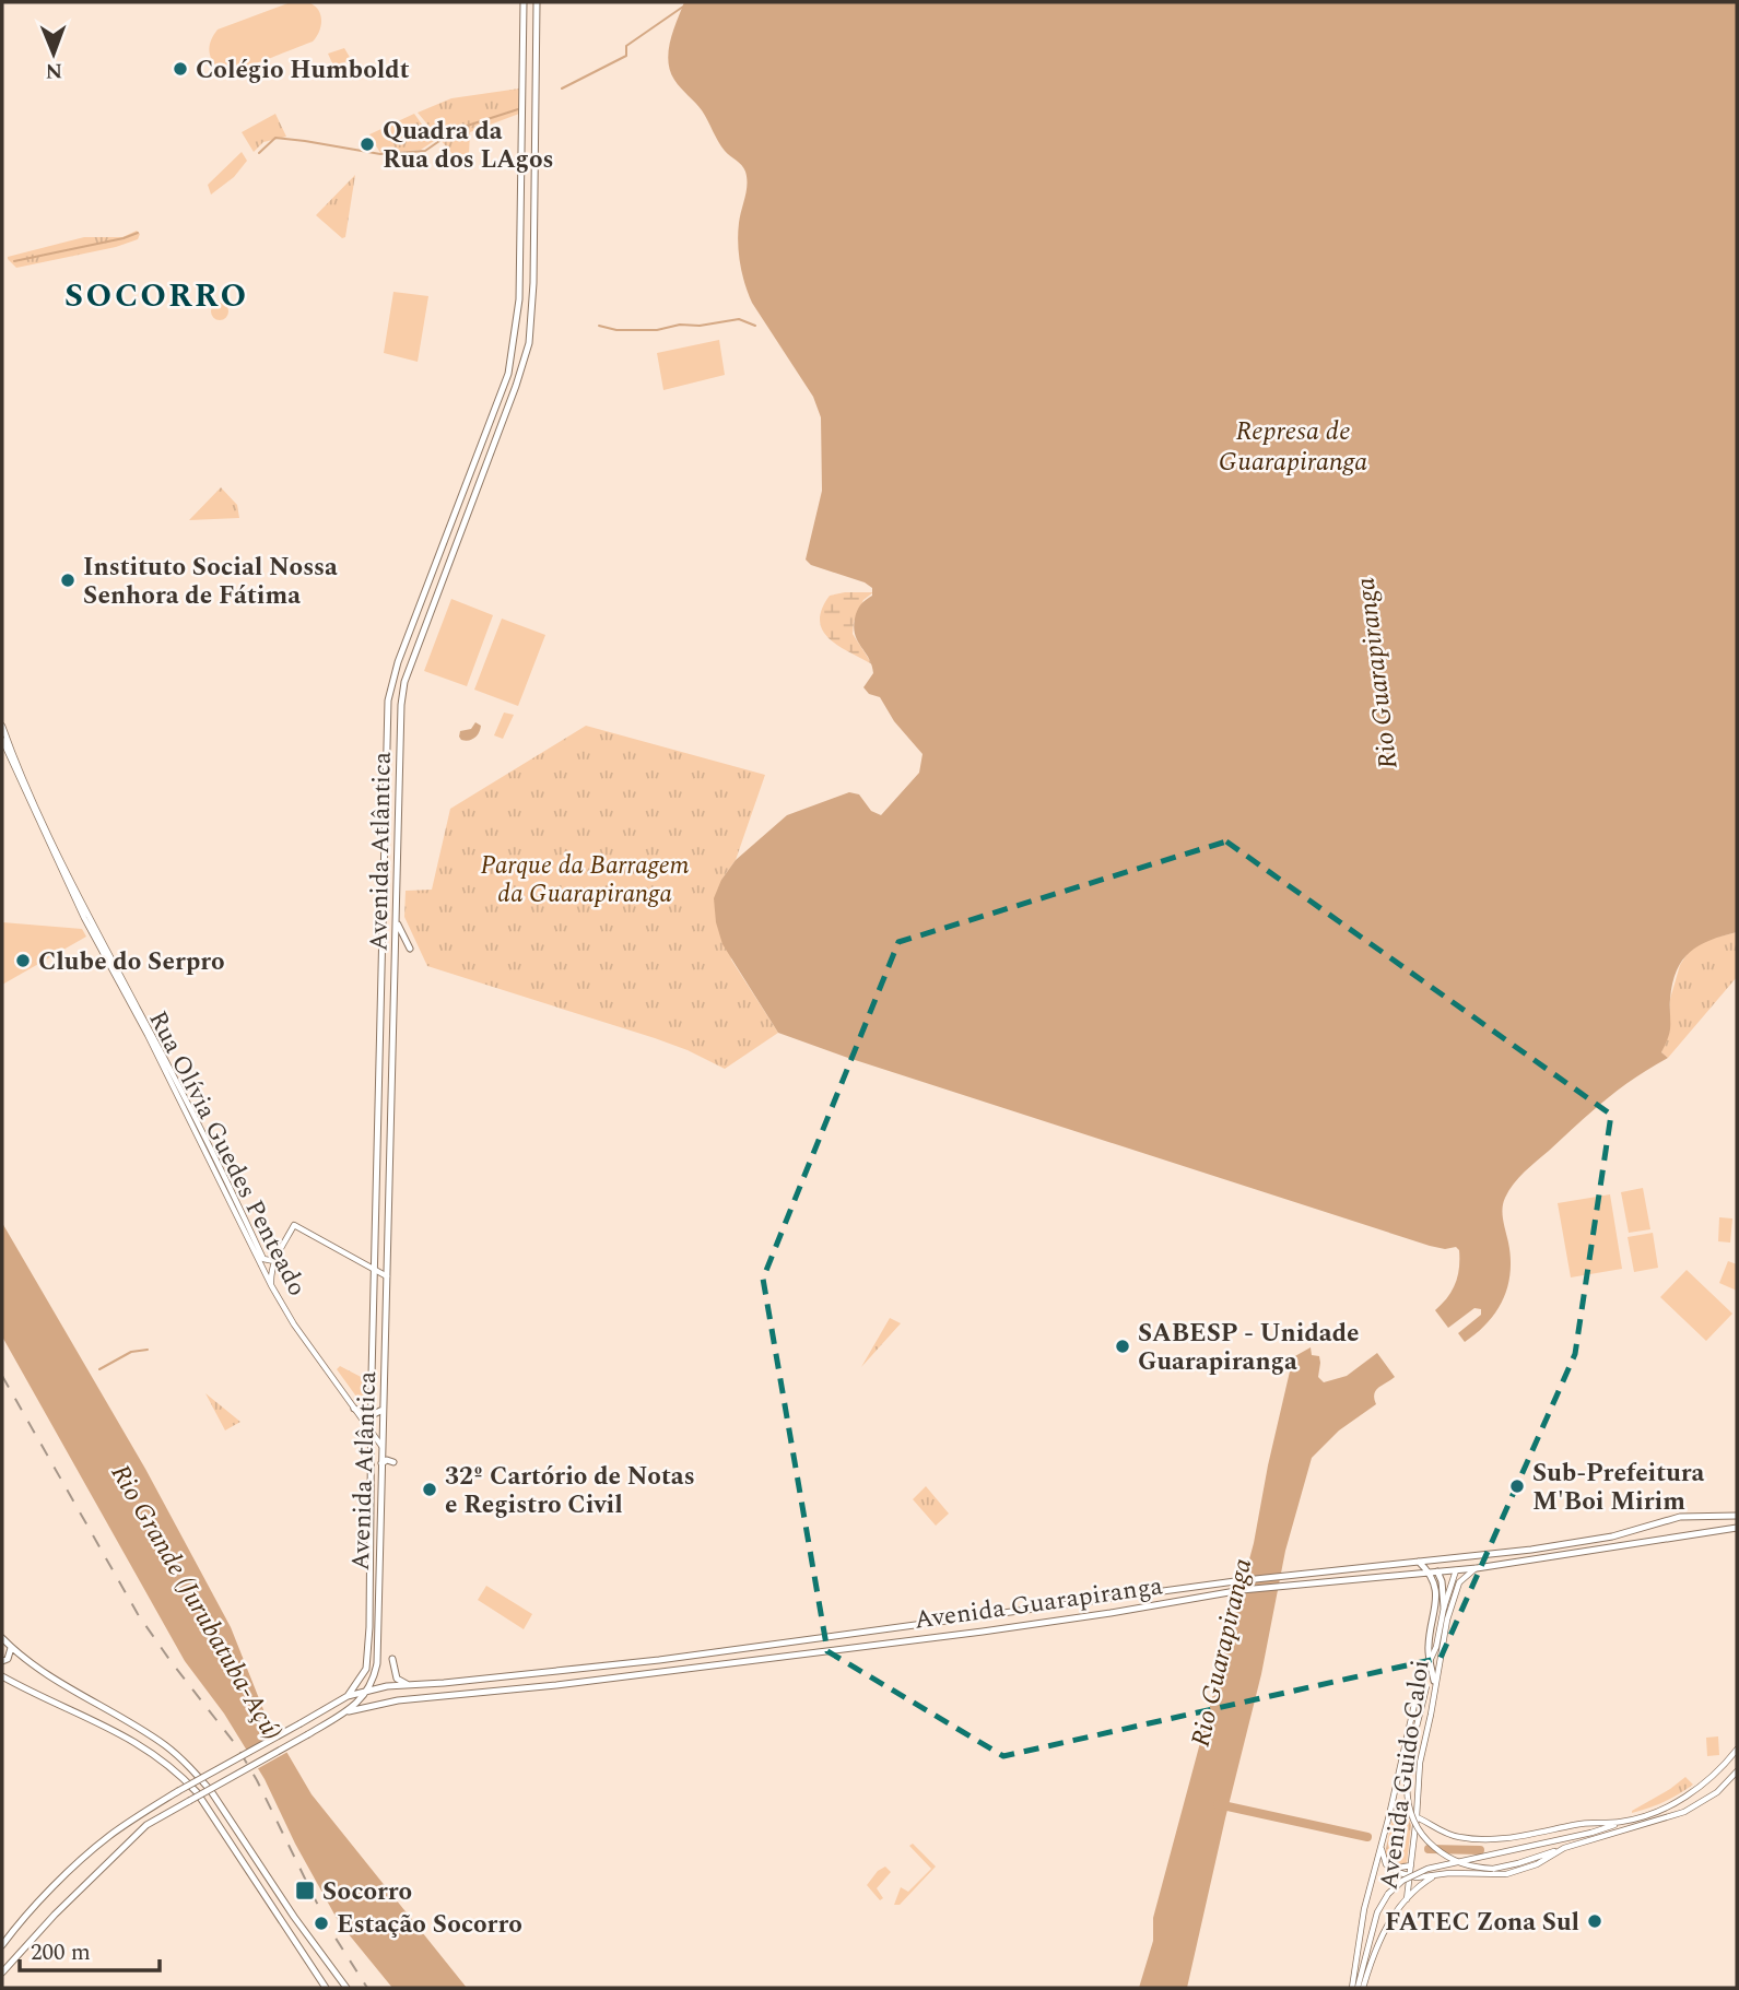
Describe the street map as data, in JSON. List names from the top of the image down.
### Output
{
  "streets": {
    "main road": [
      "Avenida Atlântica",
      "Rua Olívia Guedes Penteado",
      "Avenida Guarapiranga",
      "Avenida Guido Caloi"
    ]
  },
  "crossings": [
    ["Avenida Atlântica", "Rua Olívia Guedes Penteado"],
    ["Avenida Atlântica", "Avenida Guarapiranga"],
    ["Avenida Guarapiranga", "Avenida Guido Caloi"]
  ],
  "districts": ["SOCORRO"],
  "water": ["Represa de Guarapiranga", "Rio Guarapiranga", "Rio Grande (Jurubatuba-Açú)"],
  "parks": ["Parque da Barragem da Guarapiranga"],
  "places": {
    "other": [
      "Colégio Humboldt",
      "Quadra da Rua dos LAgos",
      "Instituto Social Nossa Senhora de Fátima",
      "Clube do Serpro",
      "SABESP - Unidade Guarapiranga",
      "Sub-Prefeitura M'Boi Mirim",
      "32º Cartório de Notas e Registro Civil",
      "FATEC Zona Sul",
      "Estação Socorro"
    ],
    "transit": ["Socorro"]
  },
  "scale_bar": "200 m",
  "north": "bottom"
}
